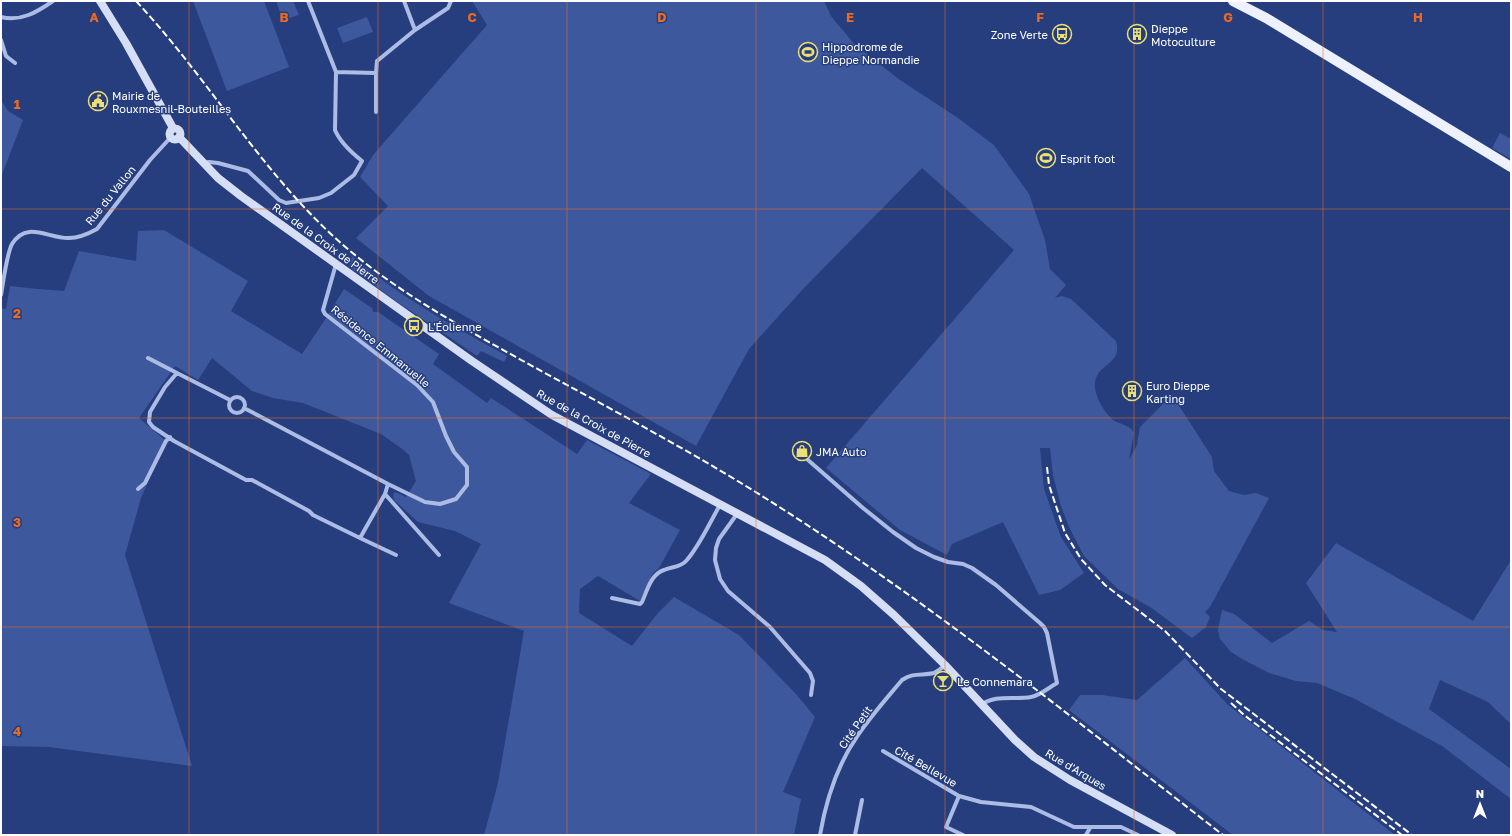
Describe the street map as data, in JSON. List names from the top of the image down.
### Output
{
  "streets": {
    "main road": ["Rue de la Croix de Pierre", "Rue d'Arques"],
    "street": [
      "Rue du Vallon",
      "Résidence Emmanuelle",
      "Cité Petit",
      "Cité Bellevue"
    ]
  },
  "crossings": [
    ["Rue du Vallon", "Rue de la Croix de Pierre"],
    ["Rue de la Croix de Pierre", "Résidence Emmanuelle"],
    ["Rue de la Croix de Pierre", "Cité Petit"],
    ["Rue de la Croix de Pierre", "Rue d'Arques"]
  ],
  "places": {
    "bus stop": ["Zone Verte", "L'Éolienne"],
    "building": ["Dieppe Motoculture", "Euro Dieppe Karting"],
    "sports": ["Hippodrome de Dieppe Normandie", "Esprit foot"],
    "public building": ["Mairie de Rouxmesnil-Bouteilles"],
    "shop": ["JMA Auto"],
    "bar": ["Le Connemara"]
  },
  "north": "top",
  "grid": {
    "columns": [
      "A",
      "B",
      "C",
      "D",
      "E",
      "F",
      "G",
      "H"
    ],
    "rows": [
      "1",
      "2",
      "3",
      "4"
    ]
  }
}
